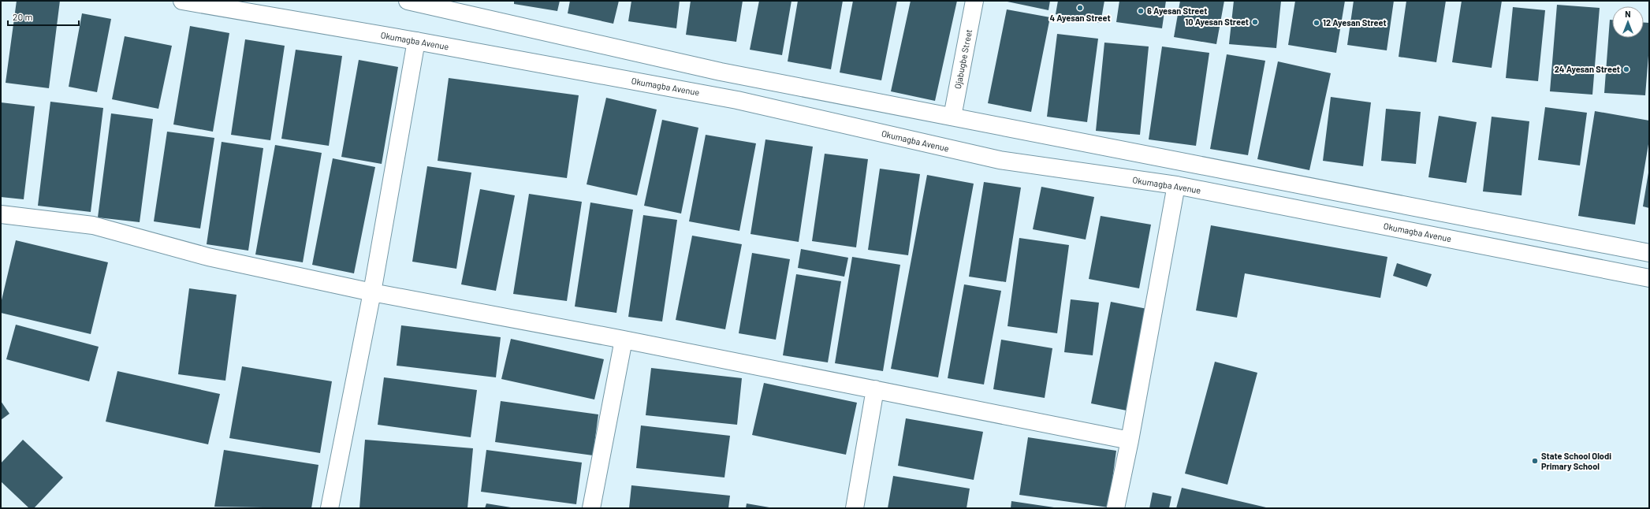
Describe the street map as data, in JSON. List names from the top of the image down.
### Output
{
  "streets": {
    "main road": ["Okumagba Avenue", "Ojabugbe Street"]
  },
  "places": [
    "4 Ayesan Street",
    "6 Ayesan Street",
    "10 Ayesan Street",
    "12 Ayesan Street",
    "24 Ayesan Street",
    "State School Olodi Primary School"
  ],
  "scale_bar": "20 m",
  "north": "top"
}
